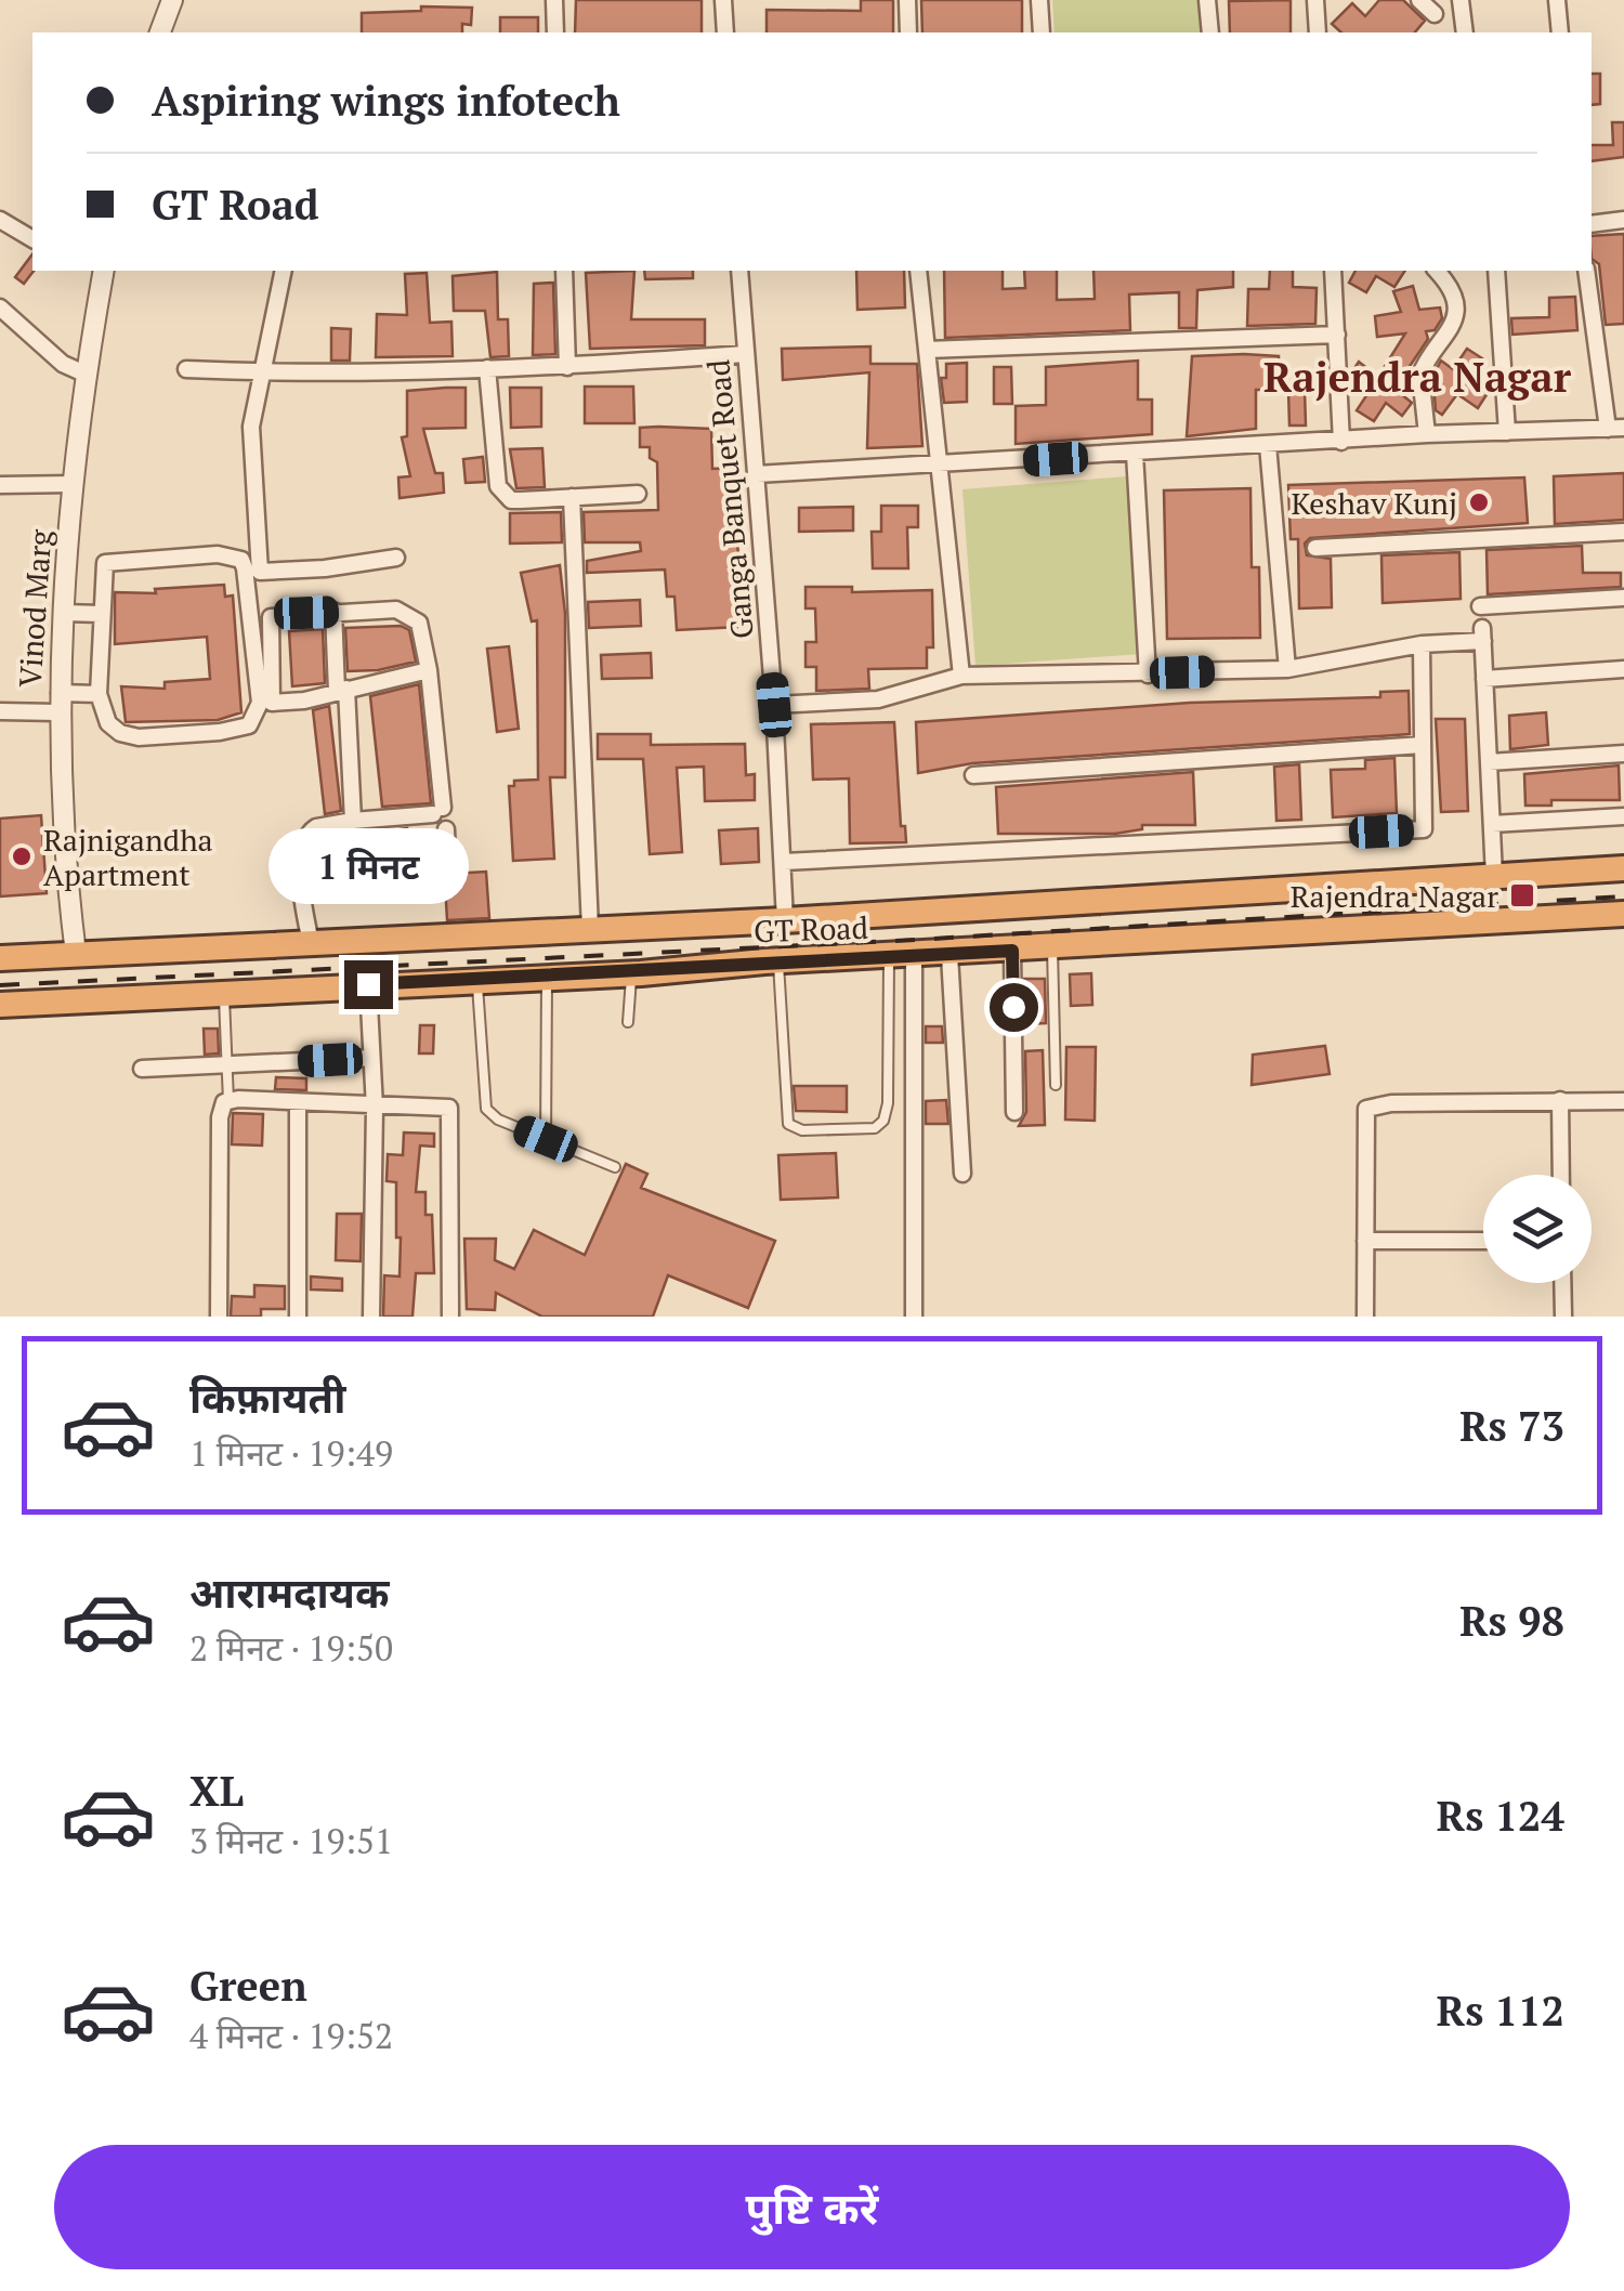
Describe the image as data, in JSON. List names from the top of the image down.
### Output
{
  "streets": {
    "highway": ["GT Road"],
    "street": ["Ganga Banquet Road", "Vinod Marg"]
  },
  "crossings": [
    ["Ganga Banquet Road", "GT Road"],
    ["Vinod Marg", "GT Road"]
  ],
  "districts": ["Rajendra Nagar"],
  "places": {
    "other": ["Keshav Kunj", "Rajnigandha Apartment"],
    "transit": ["Rajendra Nagar"]
  },
  "page": {
    "banner": ["Aspiring wings infotech", "GT Road"],
    "bubble": "1 मिनट",
    "list": [
      {
        "name": "किफ़ायती",
        "note": "1 मिनट · 19:49",
        "value": "Rs 73"
      },
      {
        "name": "आरामदायक",
        "note": "2 मिनट · 19:50",
        "value": "Rs 98"
      },
      {
        "name": "XL",
        "note": "3 मिनट · 19:51",
        "value": "Rs 124"
      },
      {
        "name": "Green",
        "note": "4 मिनट · 19:52",
        "value": "Rs 112"
      }
    ],
    "buttons": "पुष्टि करें"
  }
}
